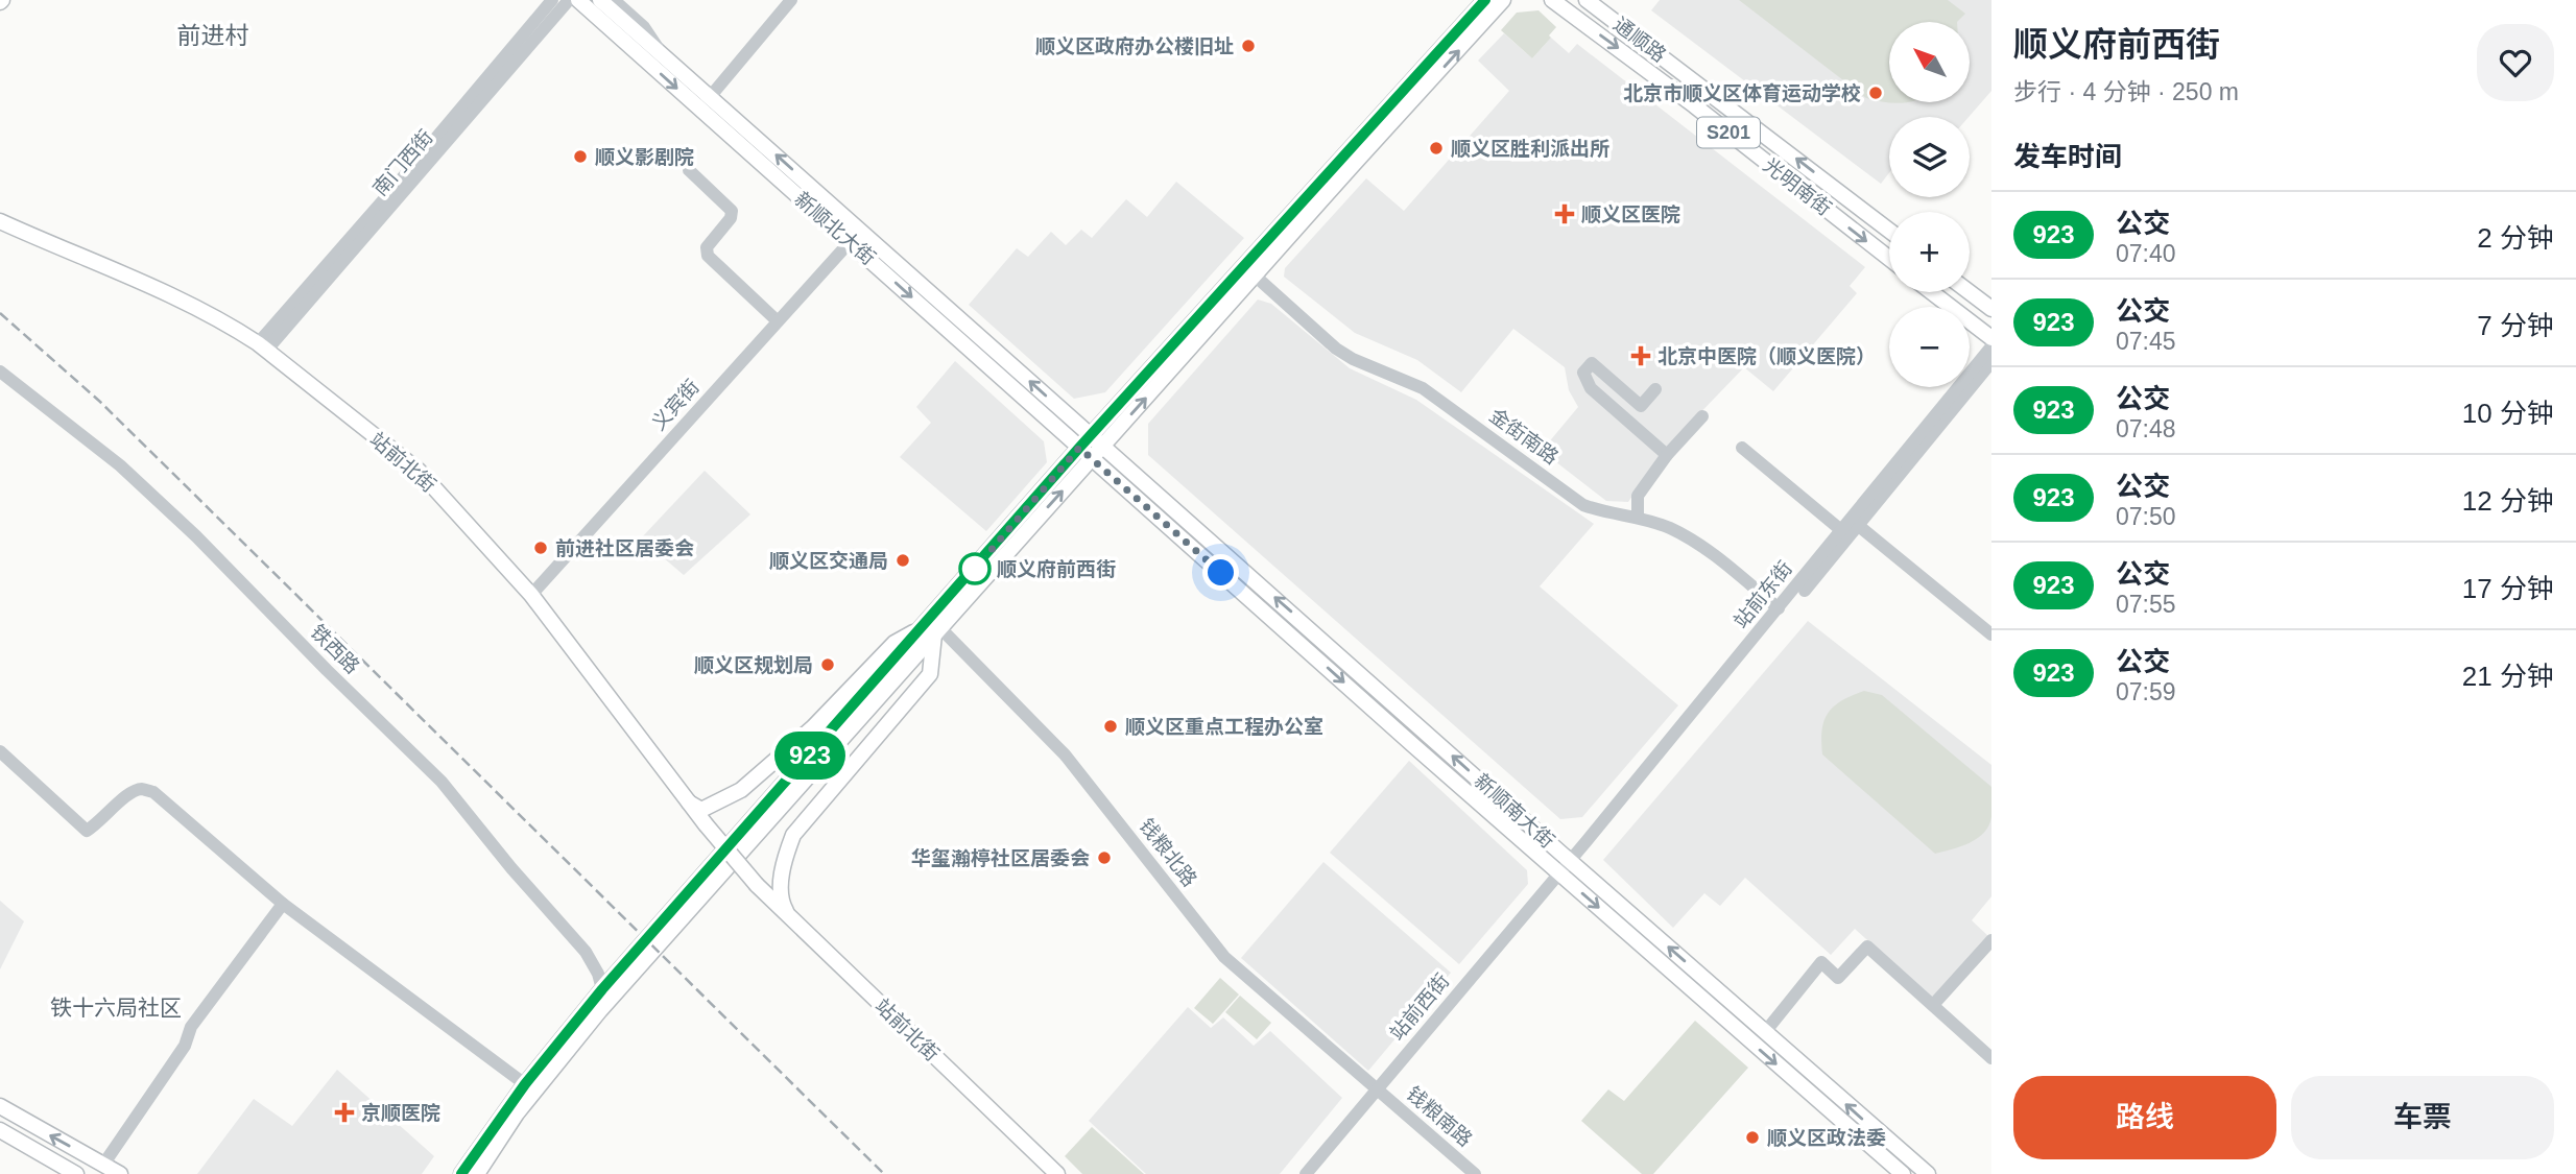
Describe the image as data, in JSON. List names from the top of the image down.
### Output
{
  "streets": {
    "main road": [
      "通顺路",
      "S201",
      "光明南街",
      "新顺北大街",
      "站前北街",
      "新顺南大街"
    ],
    "street": [
      "南门西街",
      "义宾街",
      "金街南路",
      "站前东街",
      "铁西路",
      "钱粮北路",
      "站前西街",
      "钱粮南路"
    ]
  },
  "crossings": [
    ["南门西街", "站前北街"],
    ["新顺北大街", "义宾街"],
    ["新顺北大街", "新顺南大街"],
    ["义宾街", "站前北街"],
    ["金街南路", "站前东街"],
    ["站前东街", "新顺南大街"],
    ["站前东街", "站前西街"],
    ["新顺南大街", "站前西街"],
    ["钱粮北路", "站前西街"],
    ["钱粮北路", "钱粮南路"],
    ["站前西街", "钱粮南路"]
  ],
  "one_way": ["通顺路", "光明南街"],
  "districts": ["前进村", "铁十六局社区"],
  "places": {
    "other": [
      "顺义区政府办公楼旧址",
      "北京市顺义区体育运动学校",
      "顺义区胜利派出所",
      "顺义影剧院",
      "前进社区居委会",
      "顺义区交通局",
      "顺义府前西街",
      "顺义区规划局",
      "顺义区重点工程办公室",
      "华玺瀚楟社区居委会",
      "顺义区政法委"
    ],
    "health": ["顺义区医院", "北京中医院（顺义医院）", "京顺医院"]
  },
  "lines": ["bus line 923"],
  "north": "top left",
  "page": {
    "on_map": "923",
    "heading": [
      ["顺义府前西街", "步行 · 4 分钟 · 250 m"],
      "发车时间"
    ],
    "map_buttons": ["+", "−"],
    "list": [
      {
        "mark": "923",
        "name": "公交",
        "note": "07:40",
        "value": "2 分钟"
      },
      {
        "mark": "923",
        "name": "公交",
        "note": "07:45",
        "value": "7 分钟"
      },
      {
        "mark": "923",
        "name": "公交",
        "note": "07:48",
        "value": "10 分钟"
      },
      {
        "mark": "923",
        "name": "公交",
        "note": "07:50",
        "value": "12 分钟"
      },
      {
        "mark": "923",
        "name": "公交",
        "note": "07:55",
        "value": "17 分钟"
      },
      {
        "mark": "923",
        "name": "公交",
        "note": "07:59",
        "value": "21 分钟"
      }
    ],
    "buttons": ["路线", "车票"]
  }
}
